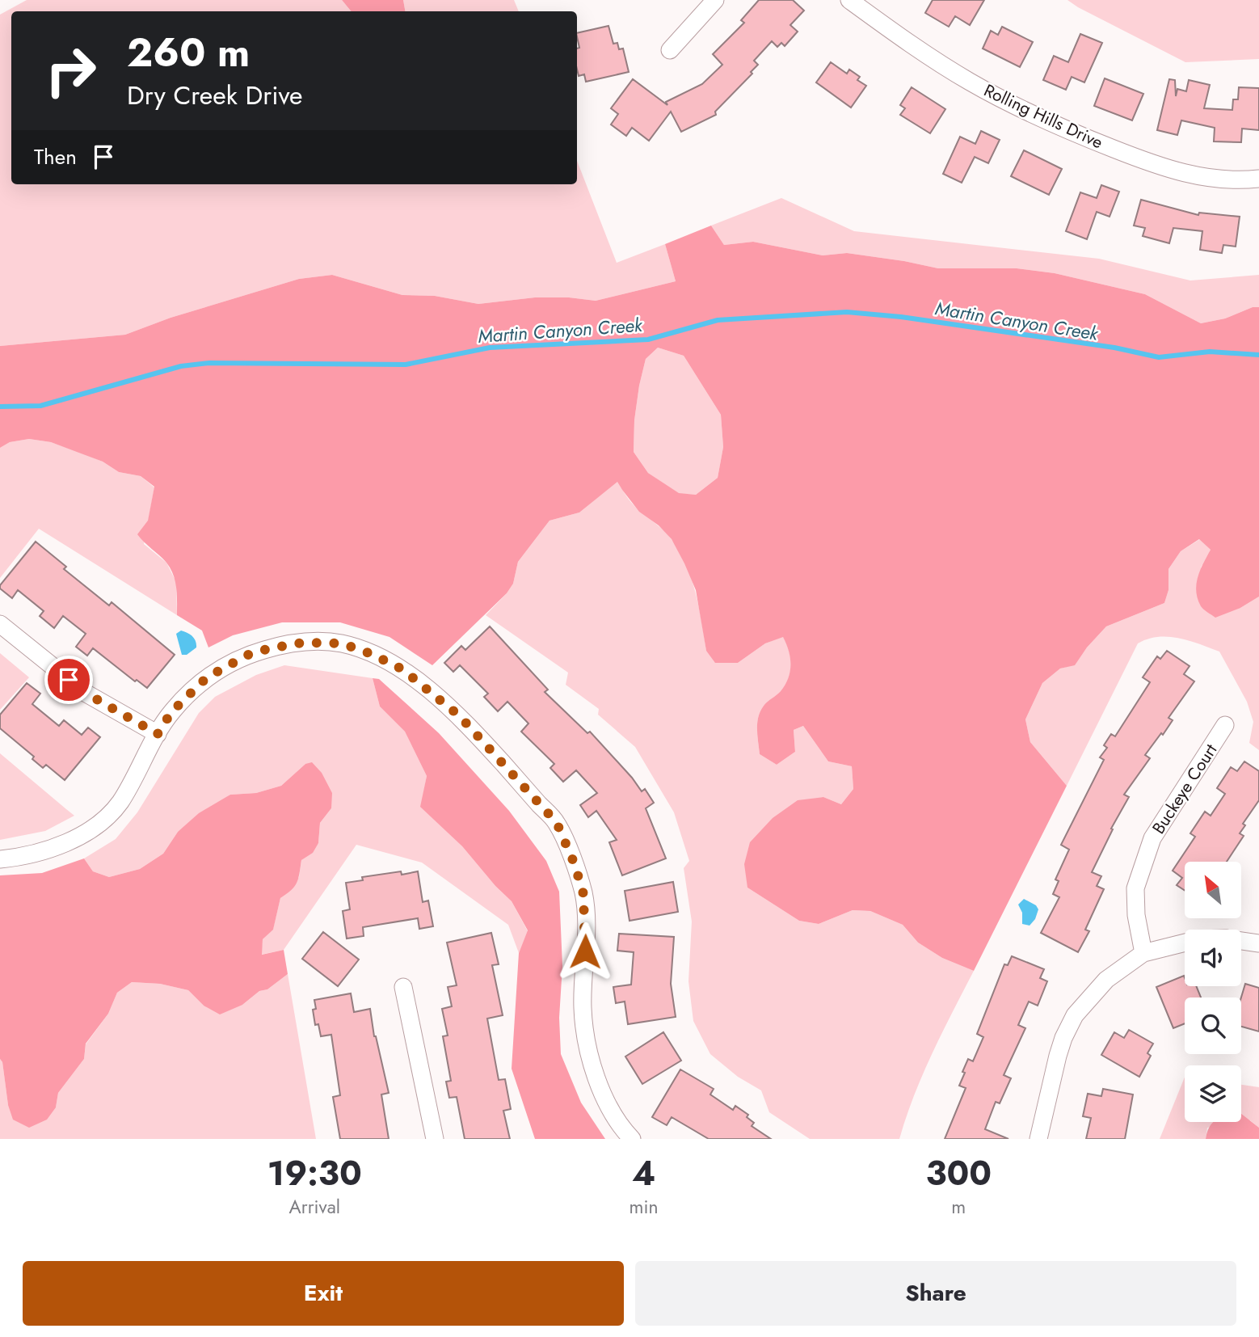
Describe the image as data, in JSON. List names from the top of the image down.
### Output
{
  "streets": {
    "street": ["Rolling Hills Drive", "Buckeye Court"]
  },
  "water": ["Martin Canyon Creek"],
  "north": "top left",
  "page": {
    "turn": ["260 m", "Dry Creek Drive"],
    "then": "Then",
    "eta": [
      "19:30",
      "Arrival",
      "4",
      "min",
      "300",
      "m"
    ],
    "buttons": ["Exit", "Share"]
  }
}
